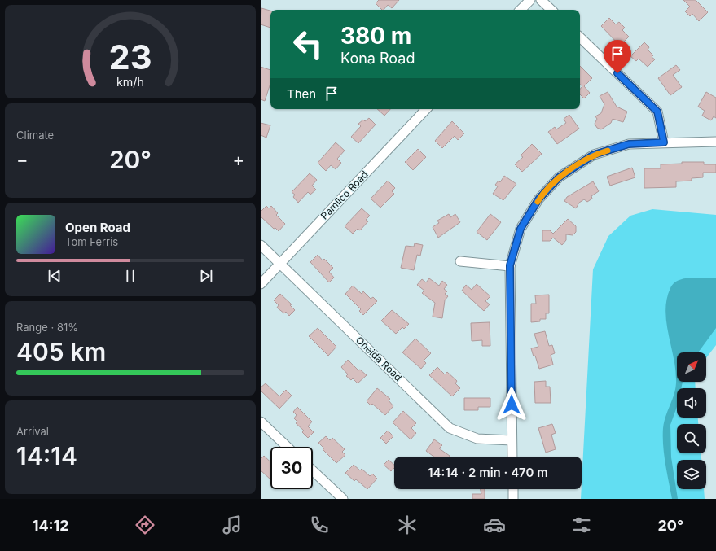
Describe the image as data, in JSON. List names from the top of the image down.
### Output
{
  "streets": {
    "street": ["Pamlico Road", "Oneida Road"]
  },
  "crossings": [
    ["Pamlico Road", "Oneida Road"]
  ],
  "north": "top right",
  "page": {
    "turn": ["380 m", "Kona Road"],
    "then": "Then",
    "tile": [
      "Climate",
      ["Range · 81%", "405 km"],
      ["Arrival", "14:14"]
    ],
    "heat": ["−", "20°", "+"],
    "song": ["Open Road", "Tom Ferris"],
    "limit": "30",
    "trip": "14:14 · 2 min · 470 m",
    "tabs": ["14:12", "20°"],
    "gauge": ["23", "km/h"]
  }
}
